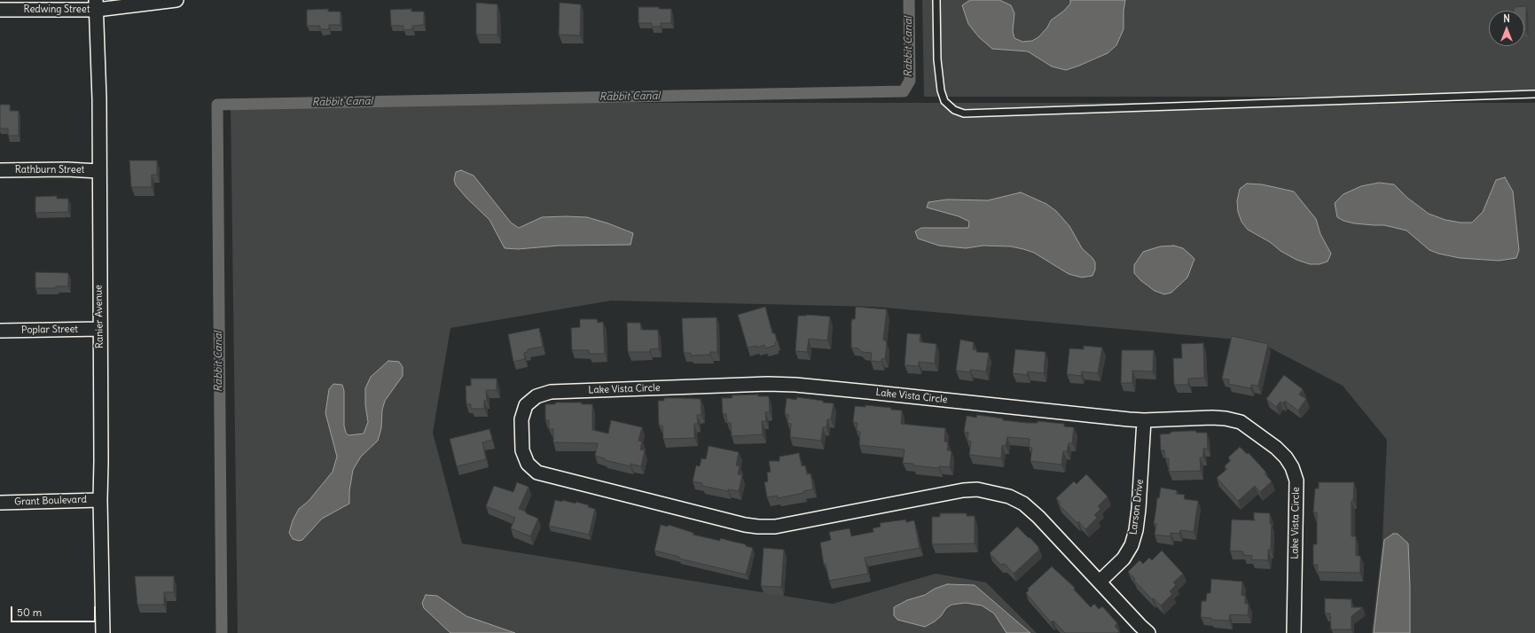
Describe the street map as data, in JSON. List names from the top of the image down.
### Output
{
  "streets": {
    "street": [
      "Redwing Street",
      "Rathburn Street",
      "Ranier Avenue",
      "Poplar Street",
      "Lake Vista Circle",
      "Grant Boulevard",
      "Larson Drive"
    ]
  },
  "crossings": [
    ["Redwing Street", "Ranier Avenue"],
    ["Rathburn Street", "Ranier Avenue"],
    ["Ranier Avenue", "Poplar Street"],
    ["Ranier Avenue", "Grant Boulevard"],
    ["Lake Vista Circle", "Larson Drive"]
  ],
  "water": ["Rabbit Canal"],
  "scale_bar": "50 m",
  "north": "top"
}
